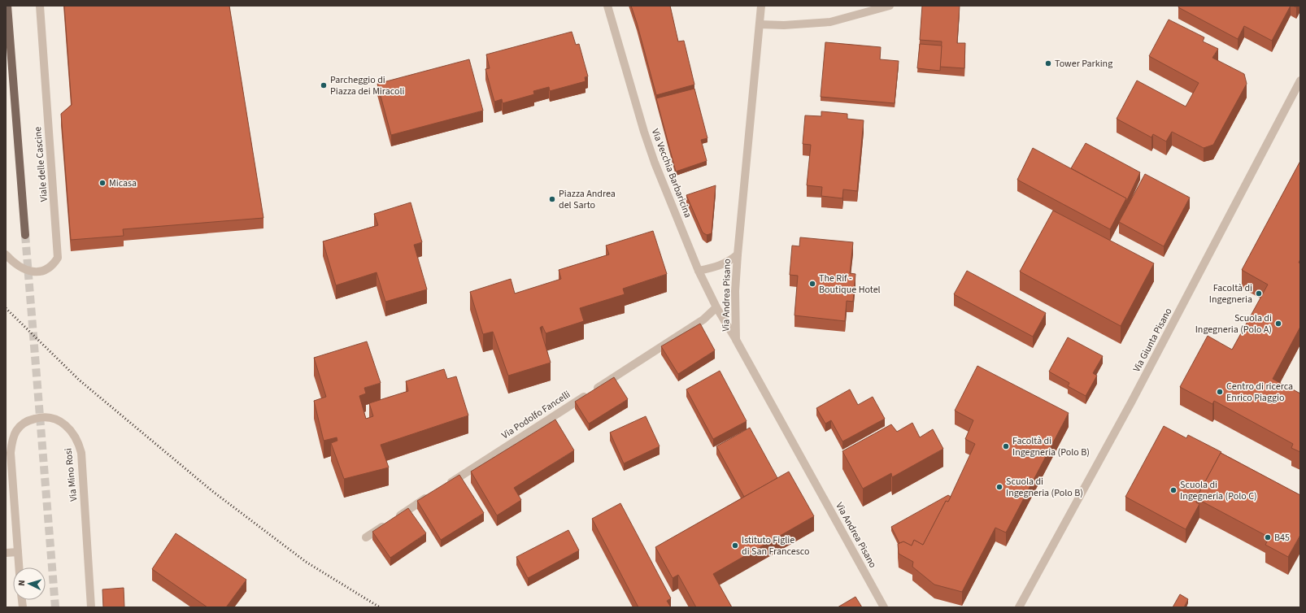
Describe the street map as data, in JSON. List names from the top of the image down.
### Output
{
  "streets": {
    "main road": ["Viale delle Cascine"],
    "street": [
      "Via Vecchia Barbaricina",
      "Via Andrea Pisano",
      "Via Giunta Pisano",
      "Via Podolfo Fancelli",
      "Via Mino Rosi"
    ]
  },
  "crossings": [
    ["Via Vecchia Barbaricina", "Via Andrea Pisano"],
    ["Via Vecchia Barbaricina", "Via Podolfo Fancelli"]
  ],
  "places": [
    "Tower Parking",
    "Parcheggio di Piazza dei Miracoli",
    "Micasa",
    "Piazza Andrea del Sarto",
    "The Rif - Boutique Hotel",
    "Facoltà di Ingegneria",
    "Scuola di Ingegneria (Polo A)",
    "Centro di ricerca Enrico Piaggio",
    "Facoltà di Ingegneria (Polo B)",
    "Scuola di Ingegneria (Polo B)",
    "Scuola di Ingegneria (Polo C)",
    "B45",
    "Istituto Figlie di San Francesco"
  ],
  "north": "left"
}
